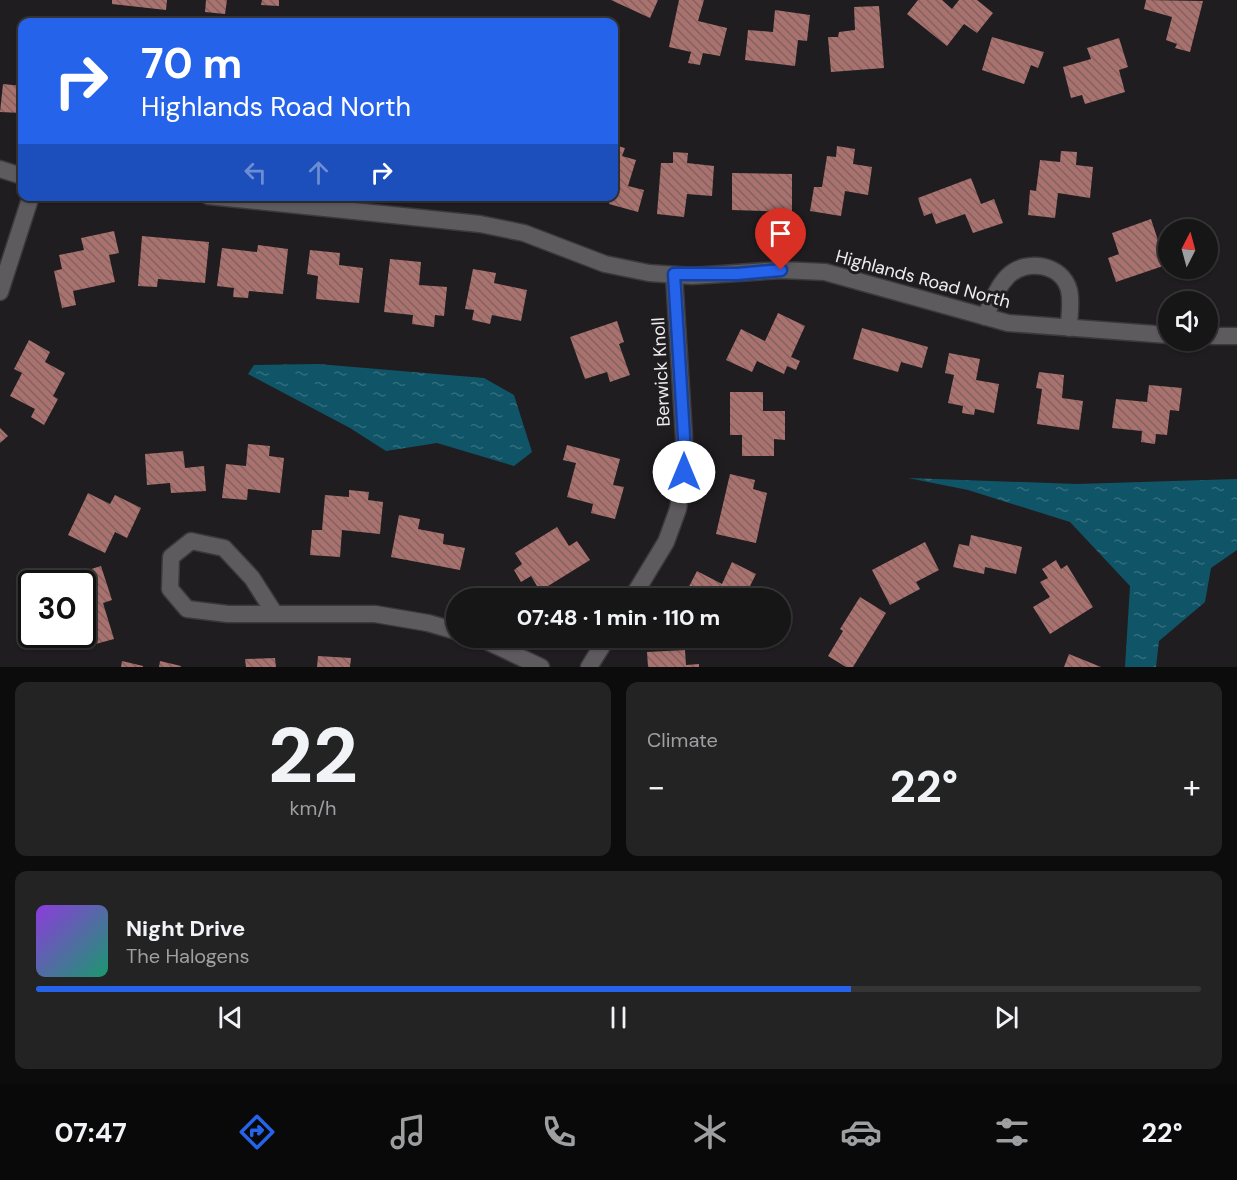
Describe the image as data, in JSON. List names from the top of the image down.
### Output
{
  "streets": {
    "street": ["Highlands Road North", "Berwick Knoll"]
  },
  "crossings": [
    ["Highlands Road North", "Berwick Knoll"]
  ],
  "north": "top",
  "page": {
    "turn": ["70 m", "Highlands Road North"],
    "limit": "30",
    "trip": "07:48 · 1 min · 110 m",
    "tile": [
      ["22", "km/h"],
      "Climate"
    ],
    "heat": ["−", "22°", "+"],
    "song": ["Night Drive", "The Halogens"],
    "tabs": ["07:47", "22°"]
  }
}
